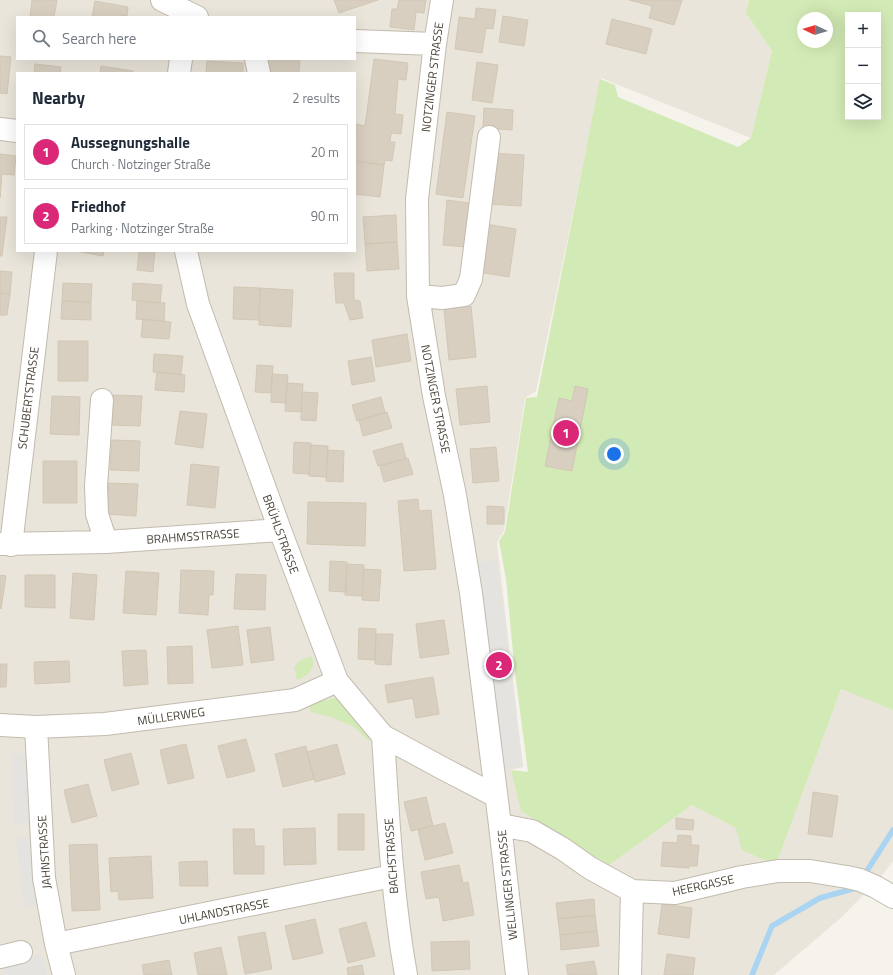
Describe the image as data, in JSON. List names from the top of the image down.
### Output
{
  "streets": {
    "street": [
      "NOTZINGER STRASSE",
      "SCHUBERTSTRASSE",
      "BRÜHLSTRASSE",
      "BRAHMSSTRASSE",
      "MÜLLERWEG",
      "JAHNSTRASSE",
      "BACHSTRASSE",
      "WELLINGER STRASSE",
      "HEERGASSE",
      "UHLANDSTRASSE"
    ]
  },
  "crossings": [
    ["NOTZINGER STRASSE", "BRÜHLSTRASSE"],
    ["NOTZINGER STRASSE", "WELLINGER STRASSE"],
    ["SCHUBERTSTRASSE", "BRAHMSSTRASSE"],
    ["BRÜHLSTRASSE", "BRAHMSSTRASSE"],
    ["BRÜHLSTRASSE", "MÜLLERWEG"],
    ["BRÜHLSTRASSE", "BACHSTRASSE"],
    ["BRÜHLSTRASSE", "WELLINGER STRASSE"],
    ["MÜLLERWEG", "JAHNSTRASSE"],
    ["JAHNSTRASSE", "UHLANDSTRASSE"],
    ["BACHSTRASSE", "UHLANDSTRASSE"],
    ["WELLINGER STRASSE", "HEERGASSE"]
  ],
  "north": "left",
  "page": {
    "map_buttons": ["+", "−"],
    "search": "Search here",
    "heading": ["Nearby", "2 results"],
    "list": [
      {
        "mark": "1",
        "name": "Aussegnungshalle",
        "note": "Church · Notzinger Straße",
        "value": "20 m"
      },
      {
        "mark": "2",
        "name": "Friedhof",
        "note": "Parking · Notzinger Straße",
        "value": "90 m"
      }
    ],
    "pins": ["1", "2"]
  }
}
